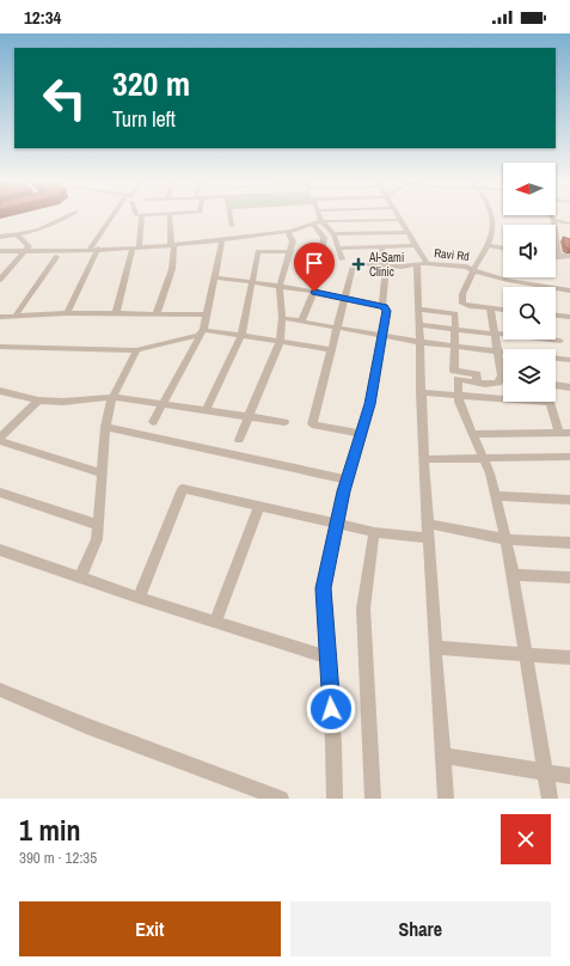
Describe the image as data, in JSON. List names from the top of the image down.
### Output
{
  "streets": {
    "street": ["Ravi Rd"]
  },
  "places": {
    "health": ["Al-Sami Clinic"]
  },
  "north": "left",
  "page": {
    "status": "12:34",
    "turn": ["320 m", "Turn left"],
    "heading": ["1 min", "390 m · 12:35"],
    "buttons": ["Exit", "Share"]
  }
}
